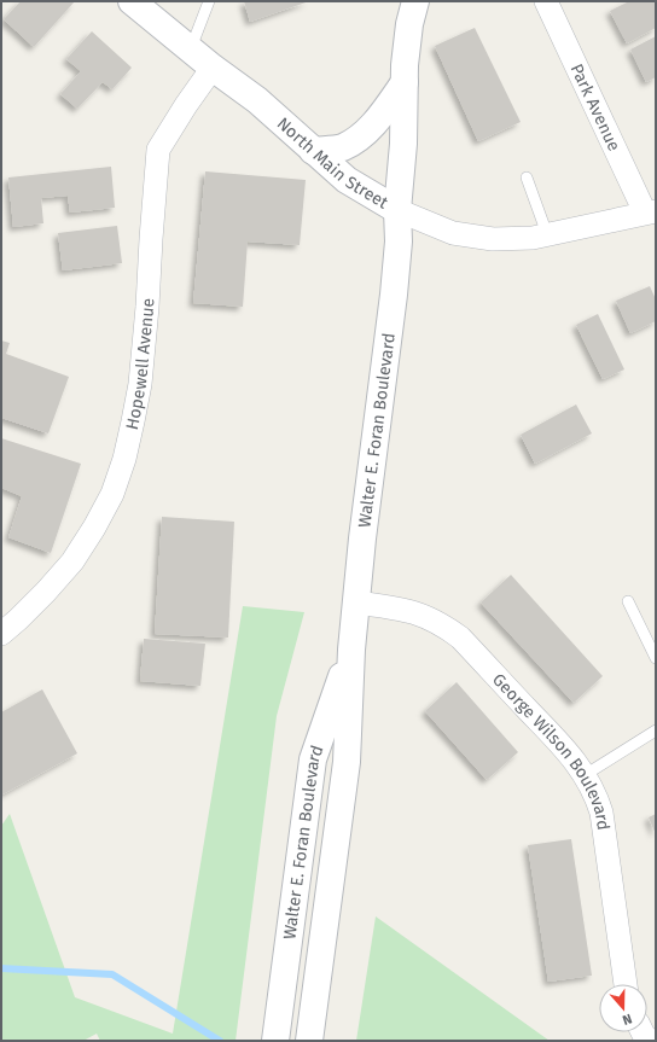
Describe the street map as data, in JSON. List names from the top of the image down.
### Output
{
  "streets": {
    "street": [
      "Park Avenue",
      "North Main Street",
      "Hopewell Avenue",
      "Walter E. Foran Boulevard",
      "George Wilson Boulevard"
    ]
  },
  "crossings": [
    ["Park Avenue", "North Main Street"],
    ["North Main Street", "Hopewell Avenue"],
    ["North Main Street", "Walter E. Foran Boulevard"],
    ["Walter E. Foran Boulevard", "George Wilson Boulevard"]
  ],
  "north": "bottom"
}
